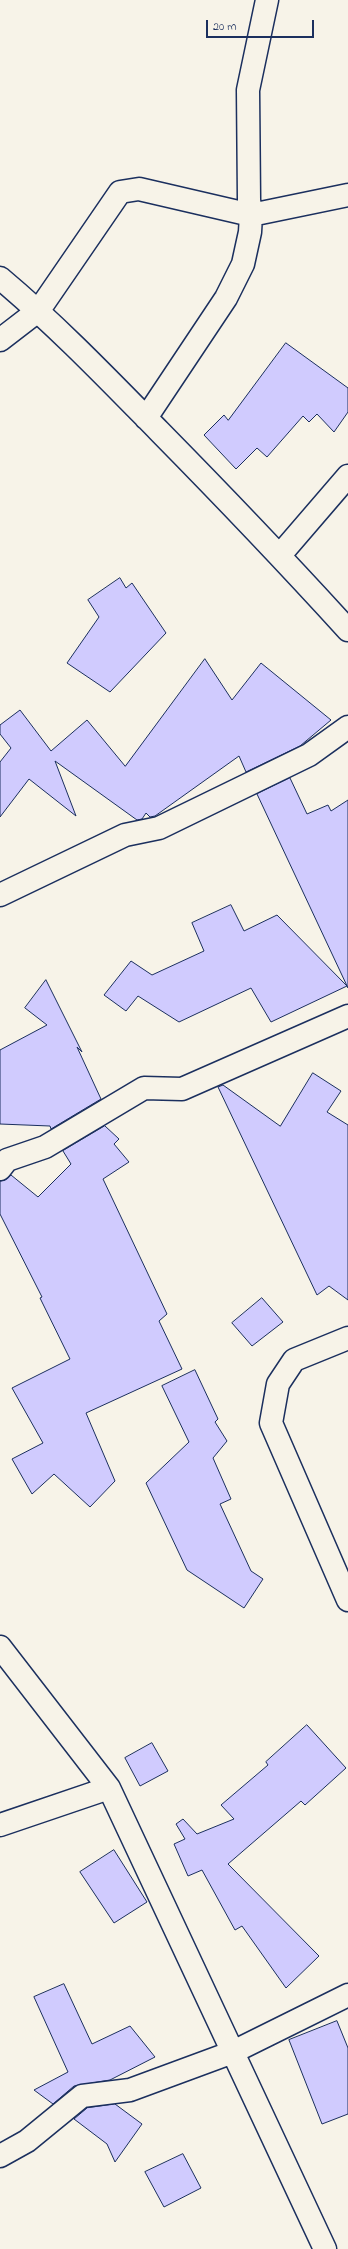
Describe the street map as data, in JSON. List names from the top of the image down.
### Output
{
  "scale_bar": "20 m"
}
